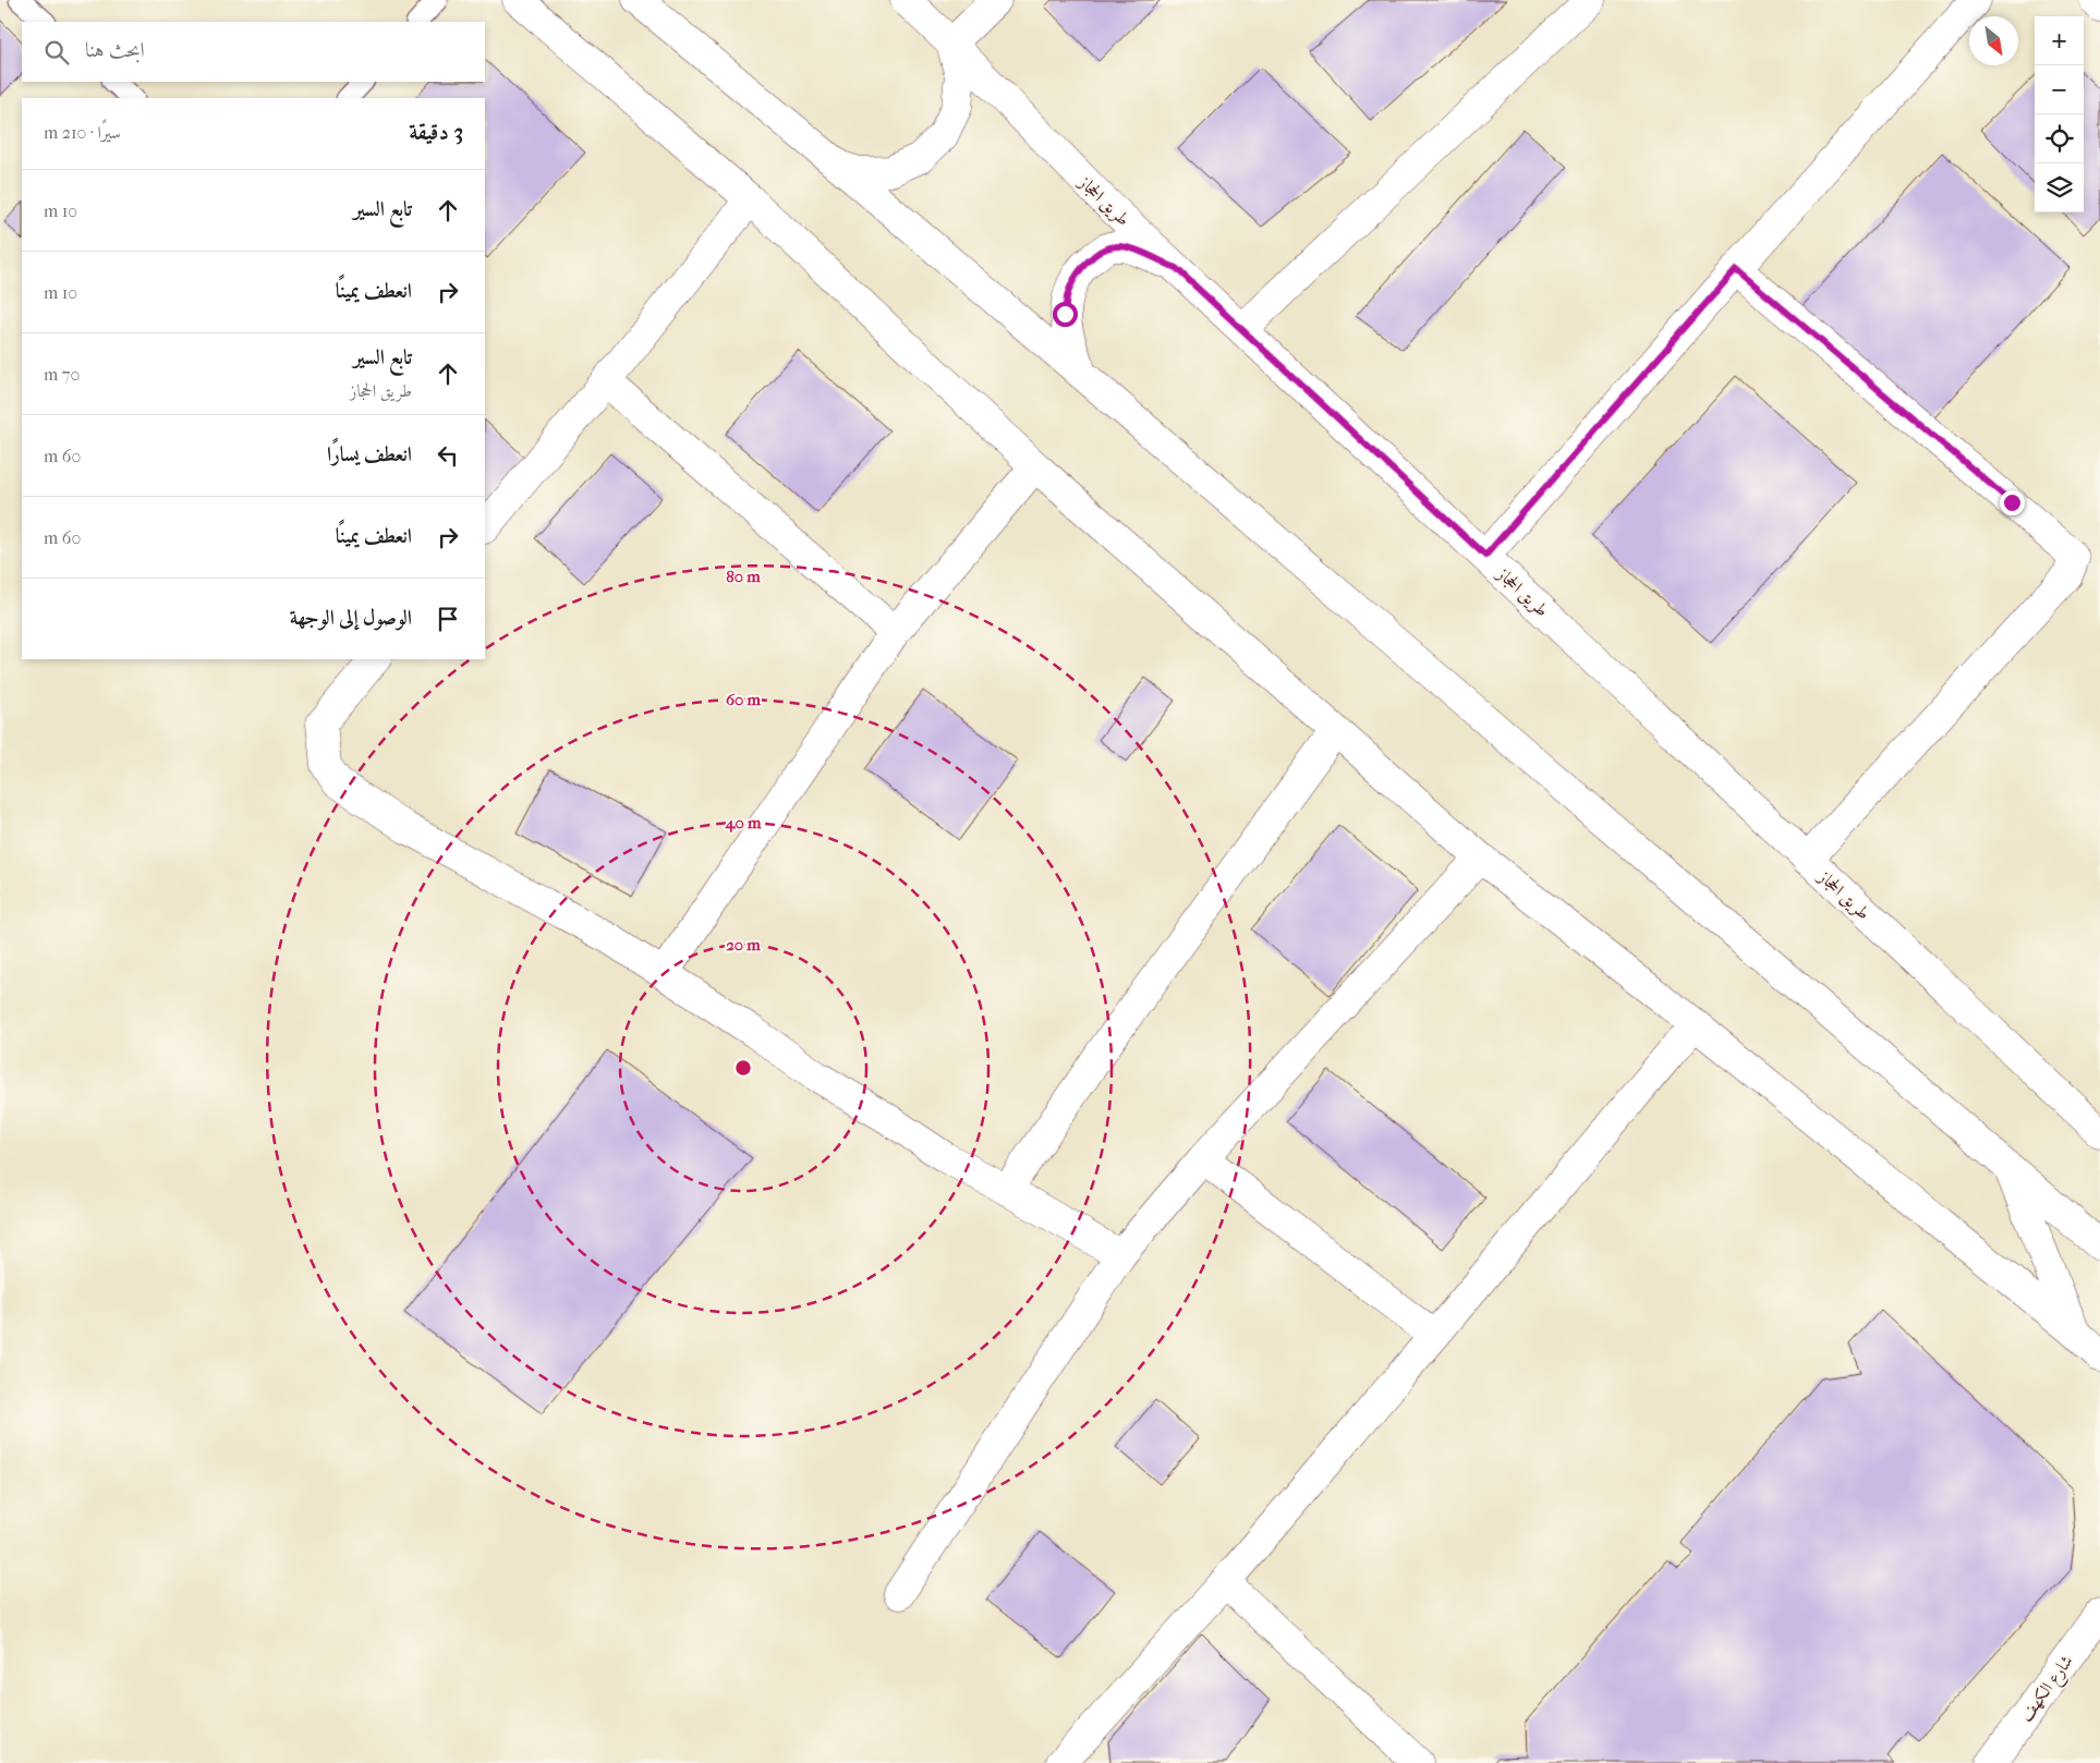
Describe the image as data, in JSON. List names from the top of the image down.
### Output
{
  "streets": {
    "street": ["طريق الحجاز", "شارع الكهف"]
  },
  "north": "bottom right",
  "page": {
    "map_buttons": ["+", "−"],
    "search": "ابحث هنا",
    "heading": ["3 دقيقة", "سيرًا · 210 m"],
    "list": [
      ["تابع السير", "10 m"],
      ["انعطف يمينًا", "10 m"],
      ["تابع السير", "طريق الحجاز", "70 m"],
      ["انعطف يسارًا", "60 m"],
      ["انعطف يمينًا", "60 m"],
      "الوصول إلى الوجهة"
    ]
  },
  "rings": [
    "80 m",
    "60 m",
    "40 m",
    "20 m"
  ]
}
